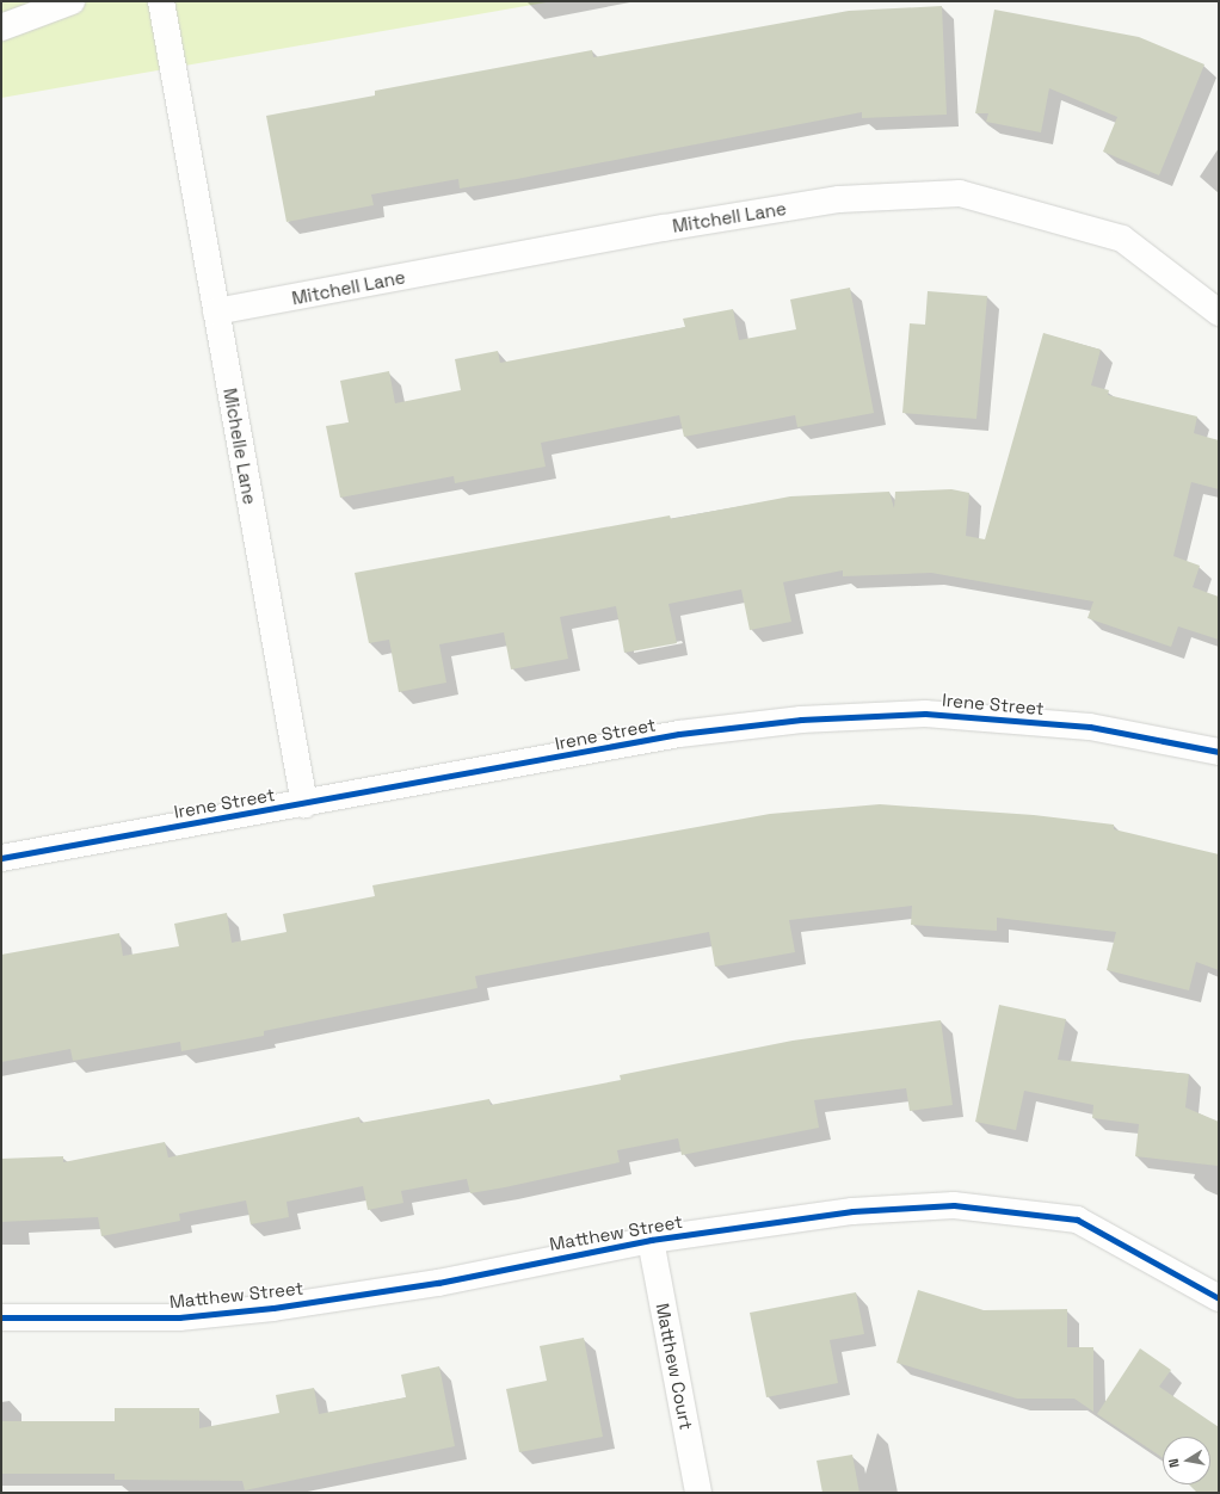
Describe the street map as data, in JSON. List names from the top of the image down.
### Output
{
  "streets": {
    "street": [
      "Mitchell Lane",
      "Michelle Lane",
      "Irene Street",
      "Matthew Street",
      "Matthew Court"
    ]
  },
  "crossings": [
    ["Mitchell Lane", "Michelle Lane"],
    ["Michelle Lane", "Irene Street"],
    ["Matthew Street", "Matthew Court"]
  ],
  "north": "left"
}
